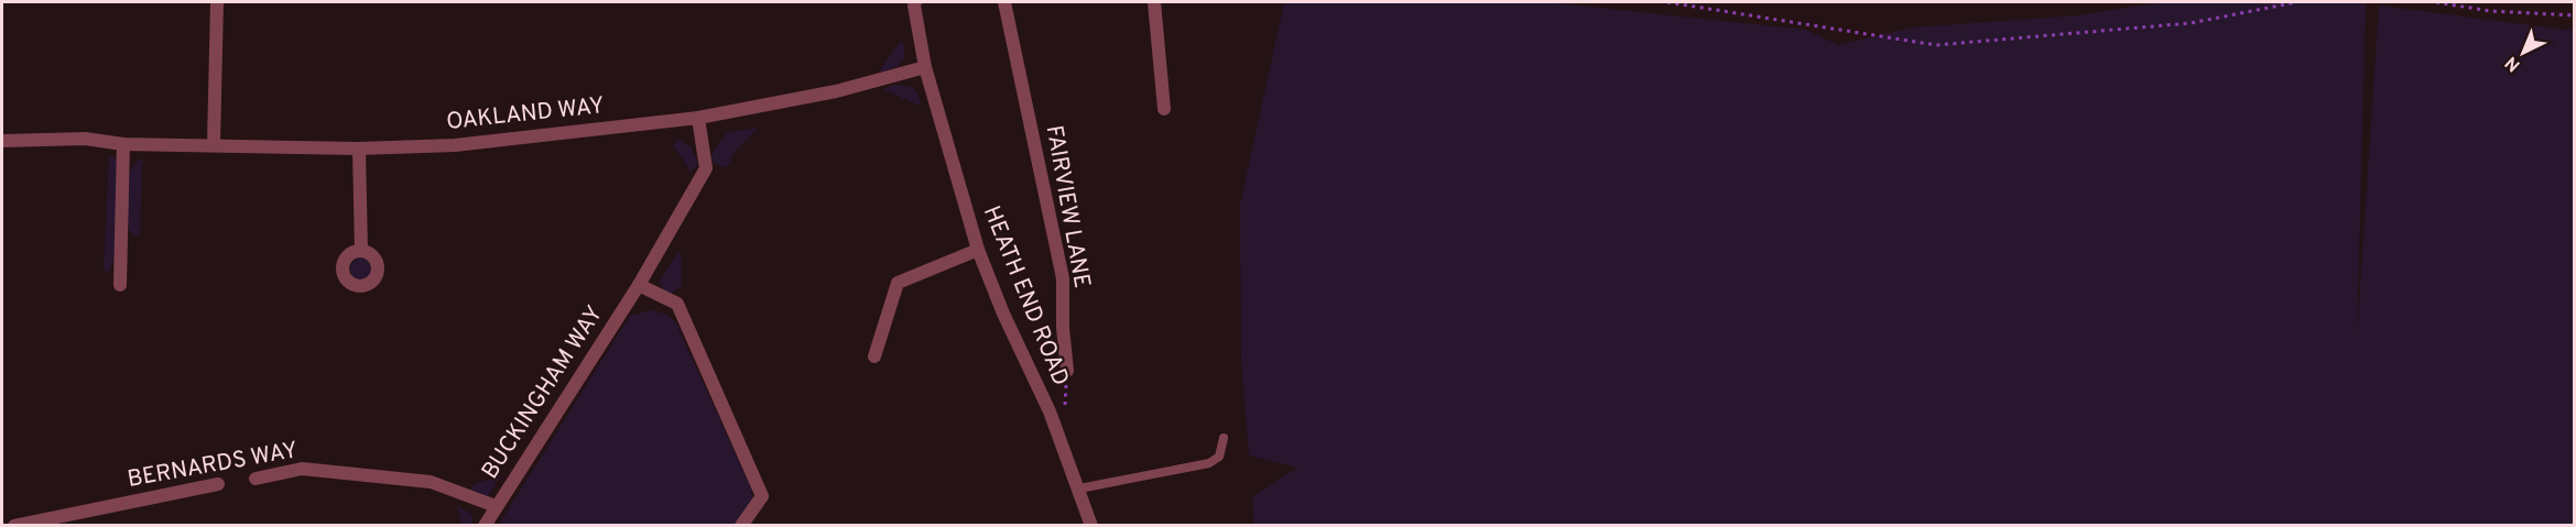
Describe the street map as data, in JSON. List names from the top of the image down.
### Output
{
  "streets": {
    "street": [
      "OAKLAND WAY",
      "FAIRVIEW LANE",
      "HEATH END ROAD",
      "BUCKINGHAM WAY",
      "BERNARDS WAY"
    ]
  },
  "crossings": [
    ["OAKLAND WAY", "HEATH END ROAD"],
    ["OAKLAND WAY", "BUCKINGHAM WAY"],
    ["BUCKINGHAM WAY", "BERNARDS WAY"]
  ],
  "north": "bottom left"
}
